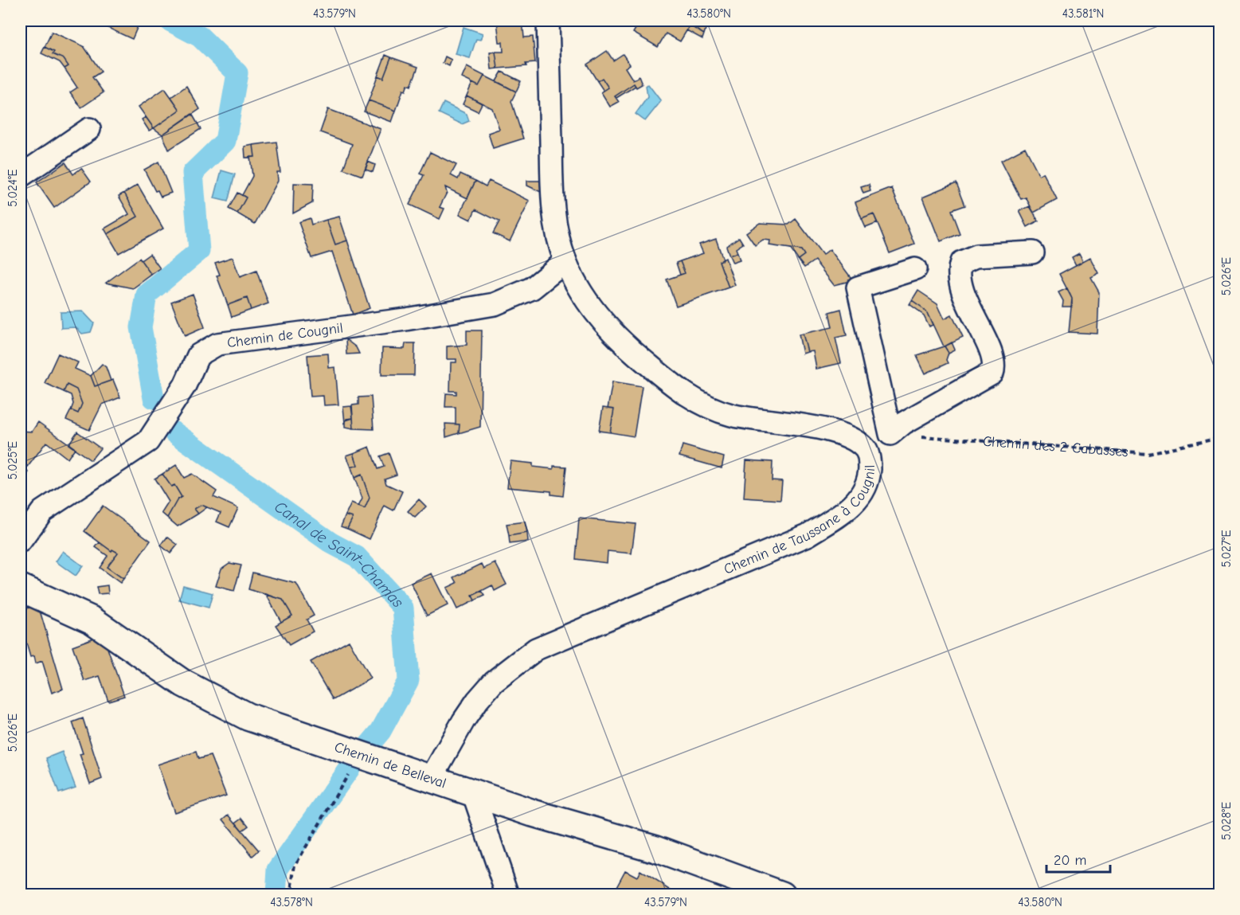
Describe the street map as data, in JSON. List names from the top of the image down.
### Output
{
  "streets": {
    "street": ["Chemin de Cougnil", "Chemin de Taussane à Cougnil", "Chemin de Belleval"],
    "path": ["Chemin des 2 Cabasses"]
  },
  "crossings": [
    ["Chemin de Cougnil", "Chemin de Taussane à Cougnil"],
    ["Chemin de Taussane à Cougnil", "Chemin de Belleval"]
  ],
  "water": ["Canal de Saint-Chamas"],
  "scale_bar": "20 m",
  "coordinates": [
    "43.579°N",
    "43.580°N",
    "43.581°N",
    "5.024°E",
    "5.026°E",
    "5.025°E",
    "5.027°E",
    "5.028°E",
    "43.578°N"
  ]
}
